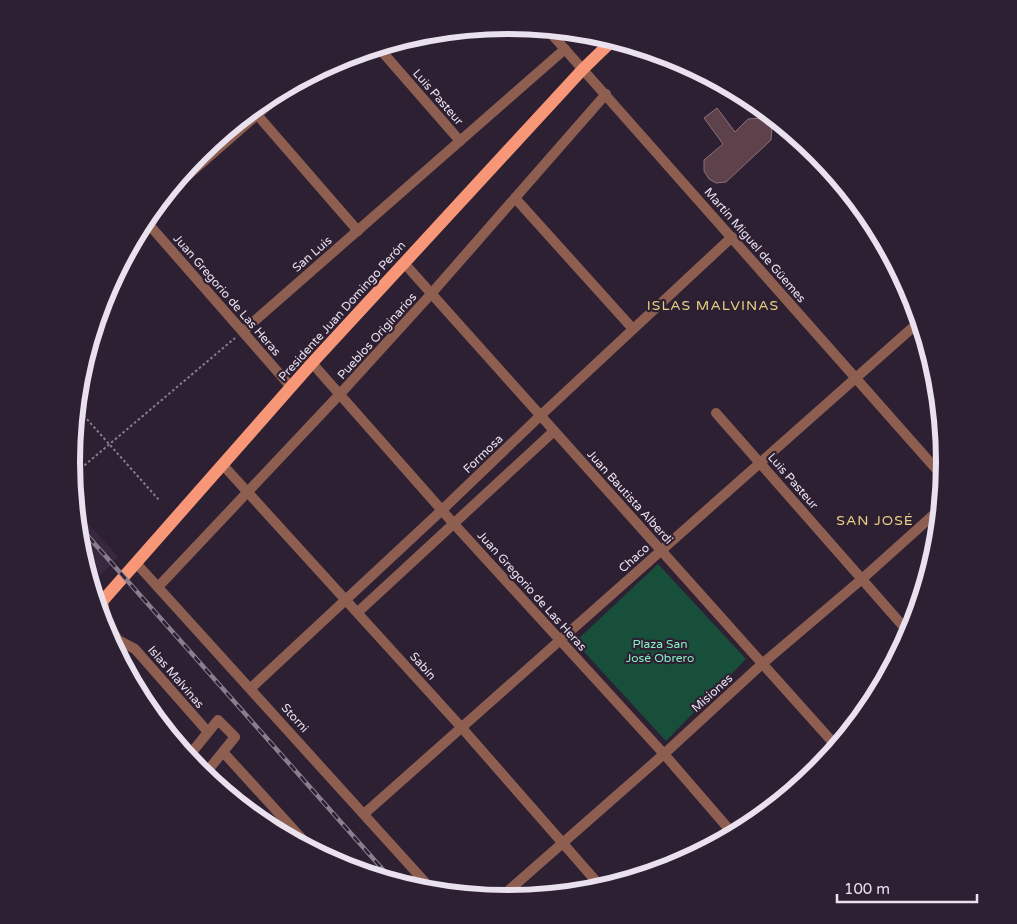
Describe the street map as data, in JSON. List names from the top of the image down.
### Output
{
  "streets": {
    "main road": ["Presidente Juan Domingo Perón"],
    "street": [
      "Luis Pasteur",
      "Martín Miguel de Güemes",
      "San Luis",
      "Juan Gregorio de Las Heras",
      "Pueblos Originarios",
      "Formosa",
      "Juan Bautista Alberdi",
      "Chaco",
      "Sabín",
      "Islas Malvinas",
      "Misiones",
      "Storni"
    ]
  },
  "crossings": [
    ["Luis Pasteur", "San Luis"],
    ["Luis Pasteur", "Chaco"],
    ["Luis Pasteur", "Misiones"],
    ["Martín Miguel de Güemes", "San Luis"],
    ["Martín Miguel de Güemes", "Presidente Juan Domingo Perón"],
    ["Martín Miguel de Güemes", "Pueblos Originarios"],
    ["Martín Miguel de Güemes", "Formosa"],
    ["Martín Miguel de Güemes", "Chaco"],
    ["San Luis", "Juan Gregorio de Las Heras"],
    ["Juan Gregorio de Las Heras", "Presidente Juan Domingo Perón"],
    ["Juan Gregorio de Las Heras", "Pueblos Originarios"],
    ["Juan Gregorio de Las Heras", "Formosa"],
    ["Juan Gregorio de Las Heras", "Chaco"],
    ["Juan Gregorio de Las Heras", "Misiones"],
    ["Presidente Juan Domingo Perón", "Juan Bautista Alberdi"],
    ["Presidente Juan Domingo Perón", "Sabín"],
    ["Presidente Juan Domingo Perón", "Storni"],
    ["Pueblos Originarios", "Juan Bautista Alberdi"],
    ["Pueblos Originarios", "Sabín"],
    ["Pueblos Originarios", "Storni"],
    ["Formosa", "Juan Bautista Alberdi"],
    ["Formosa", "Sabín"],
    ["Formosa", "Storni"],
    ["Juan Bautista Alberdi", "Chaco"],
    ["Juan Bautista Alberdi", "Misiones"],
    ["Chaco", "Sabín"],
    ["Chaco", "Storni"],
    ["Sabín", "Misiones"]
  ],
  "districts": ["ISLAS MALVINAS", "SAN JOSÉ"],
  "parks": ["Plaza San José Obrero"],
  "scale_bar": "100 m"
}
